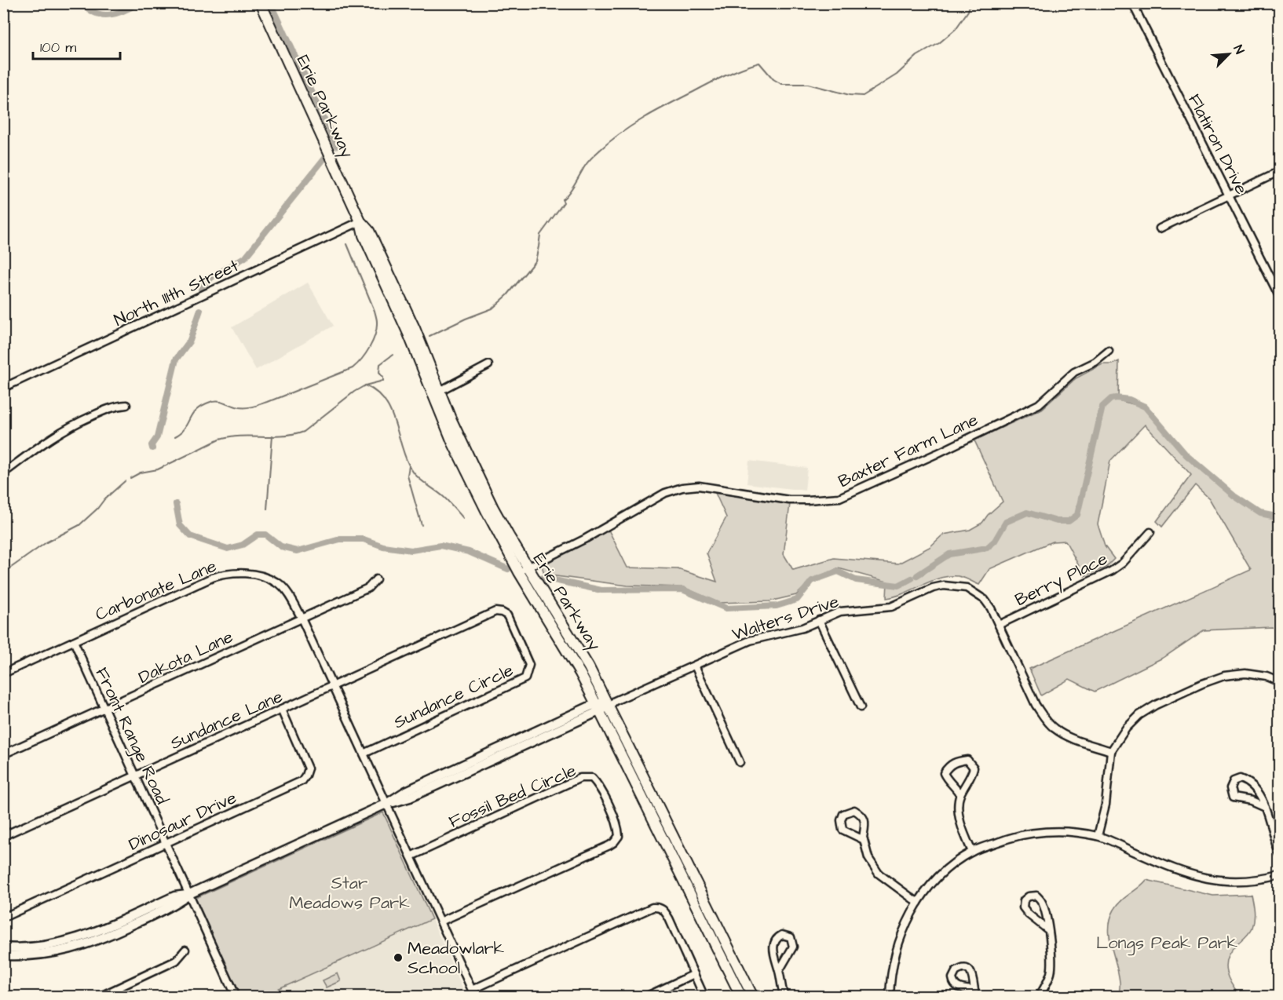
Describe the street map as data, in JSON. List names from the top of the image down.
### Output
{
  "streets": {
    "main road": ["Erie Parkway"],
    "street": [
      "Flatiron Drive",
      "North 111th Street",
      "Baxter Farm Lane",
      "Berry Place",
      "Carbonate Lane",
      "Walters Drive",
      "Dakota Lane",
      "Sundance Circle",
      "Sundance Lane",
      "Front Range Road",
      "Fossil Bed Circle",
      "Dinosaur Drive"
    ]
  },
  "crossings": [
    ["Erie Parkway", "North 111th Street"],
    ["Erie Parkway", "Baxter Farm Lane"],
    ["Erie Parkway", "Walters Drive"],
    ["Berry Place", "Walters Drive"],
    ["Carbonate Lane", "Dakota Lane"],
    ["Carbonate Lane", "Sundance Circle"],
    ["Carbonate Lane", "Sundance Lane"],
    ["Carbonate Lane", "Front Range Road"],
    ["Carbonate Lane", "Fossil Bed Circle"],
    ["Dakota Lane", "Front Range Road"],
    ["Sundance Circle", "Sundance Lane"],
    ["Sundance Lane", "Front Range Road"],
    ["Sundance Lane", "Dinosaur Drive"],
    ["Front Range Road", "Dinosaur Drive"]
  ],
  "parks": ["Star Meadows Park", "Longs Peak Park"],
  "places": ["Meadowlark School"],
  "scale_bar": "100 m",
  "north": "top right"
}
